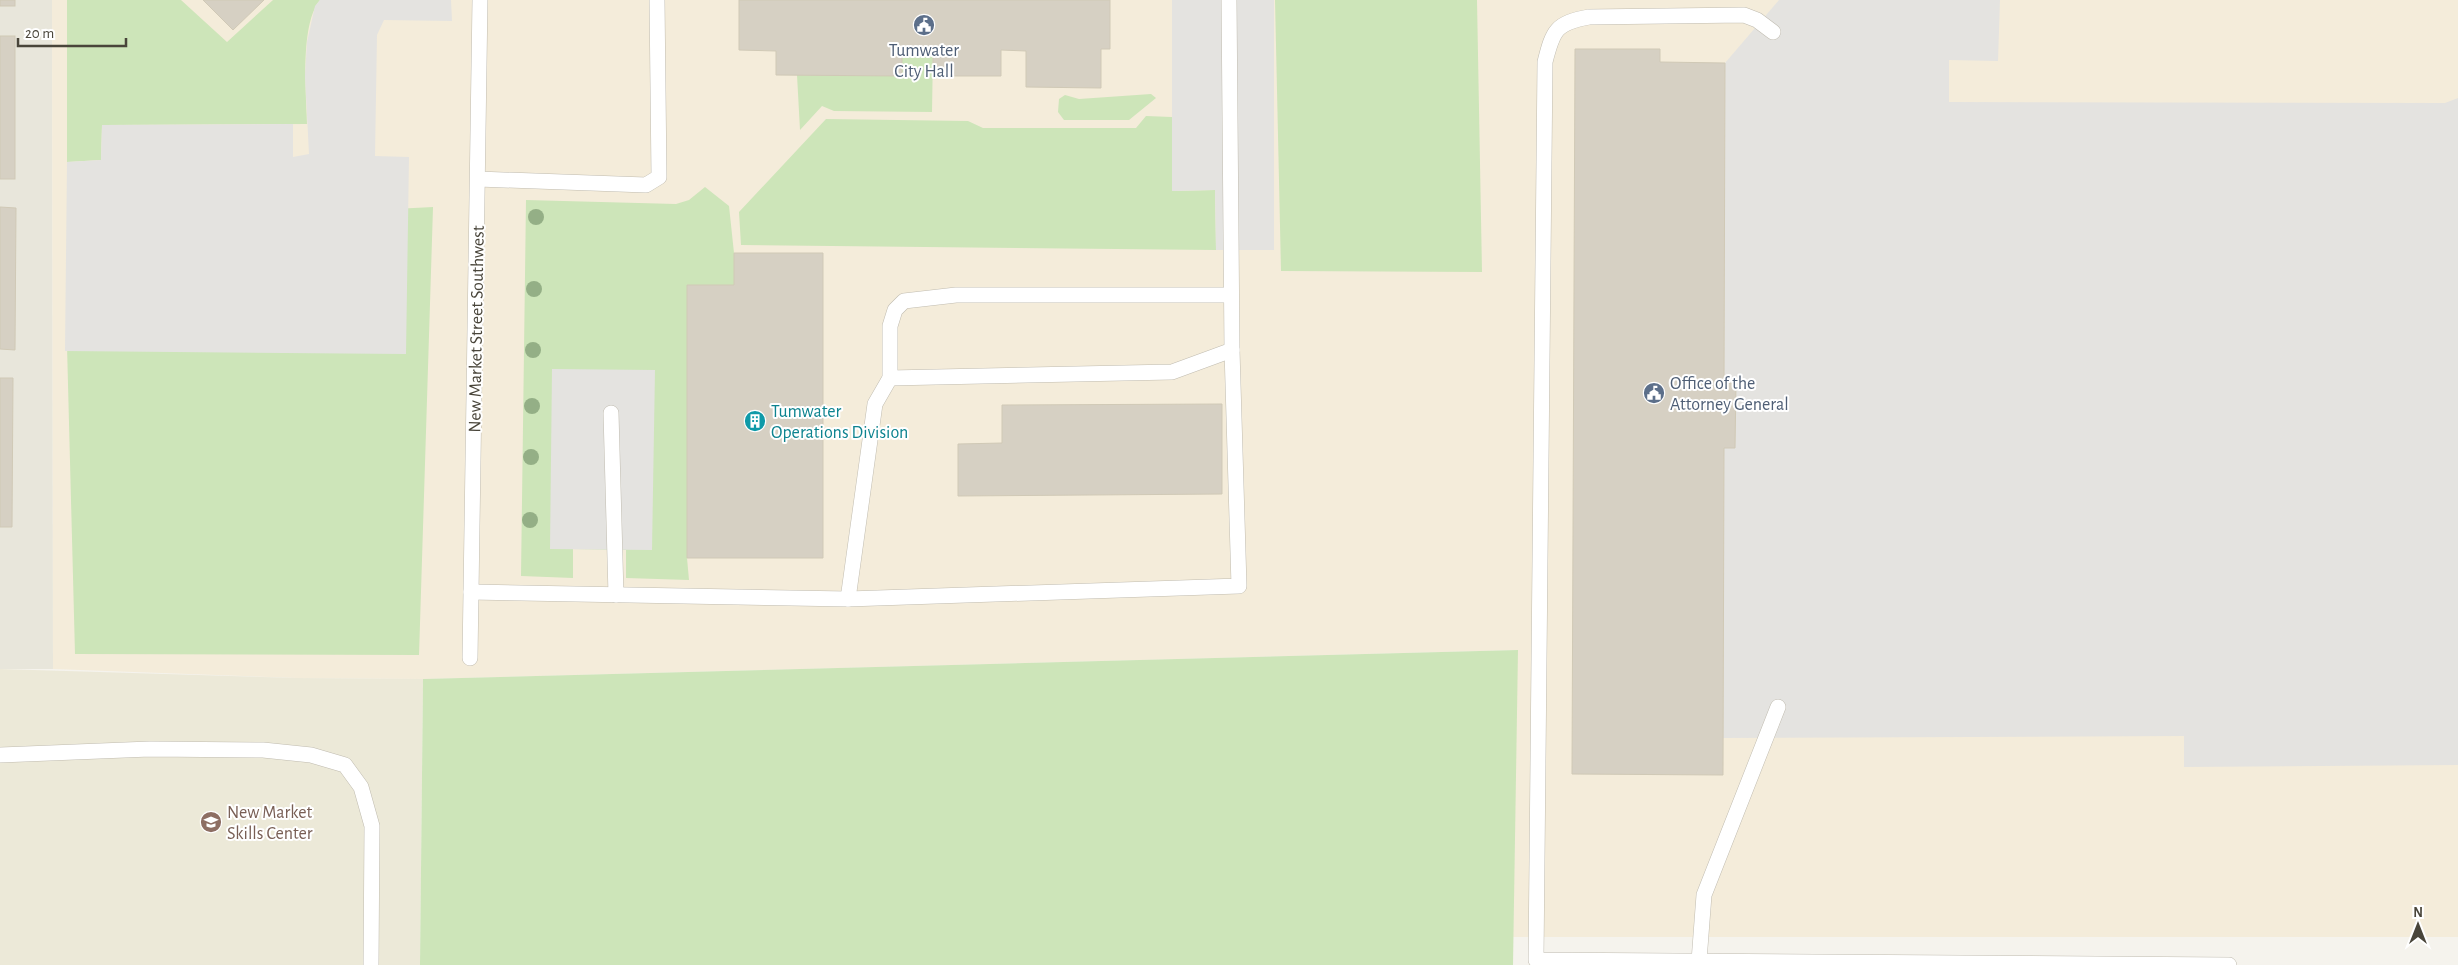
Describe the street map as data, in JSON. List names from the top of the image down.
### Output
{
  "streets": {
    "lane": ["New Market Street Southwest"]
  },
  "places": {
    "public building": ["Tumwater City Hall", "Office of the Attorney General"],
    "building": ["Tumwater Operations Division"],
    "school or university": ["New Market Skills Center"]
  },
  "scale_bar": "20 m",
  "north": "top"
}
